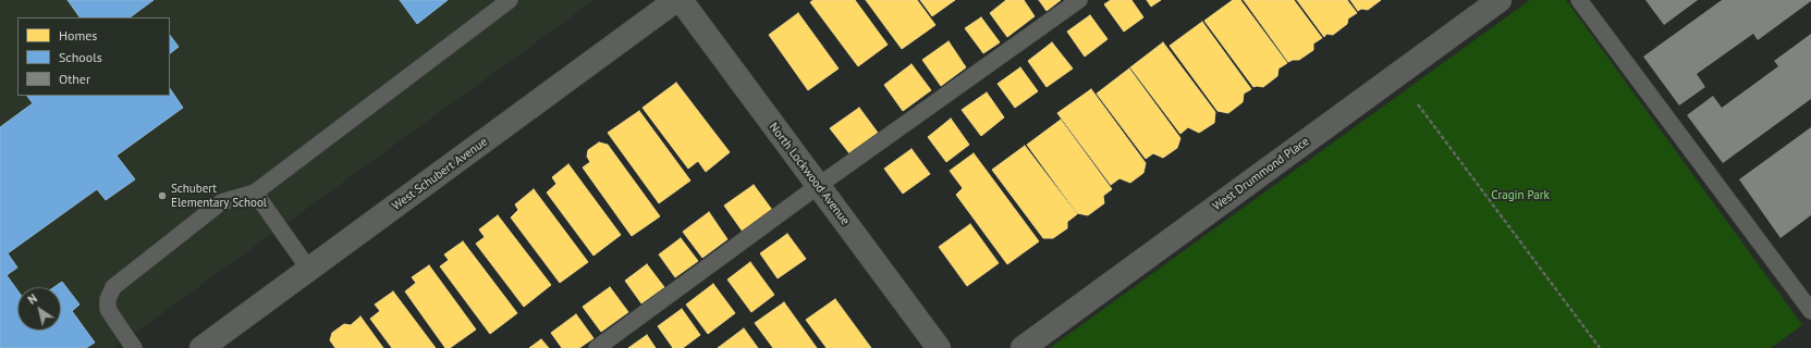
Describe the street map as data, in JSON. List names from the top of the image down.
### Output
{
  "streets": {
    "street": ["West Schubert Avenue", "North Lockwood Avenue", "West Drummond Place"]
  },
  "parks": ["Cragin Park"],
  "places": ["Schubert Elementary School"],
  "legend": ["Homes", "Schools", "Other"],
  "north": "top left"
}
